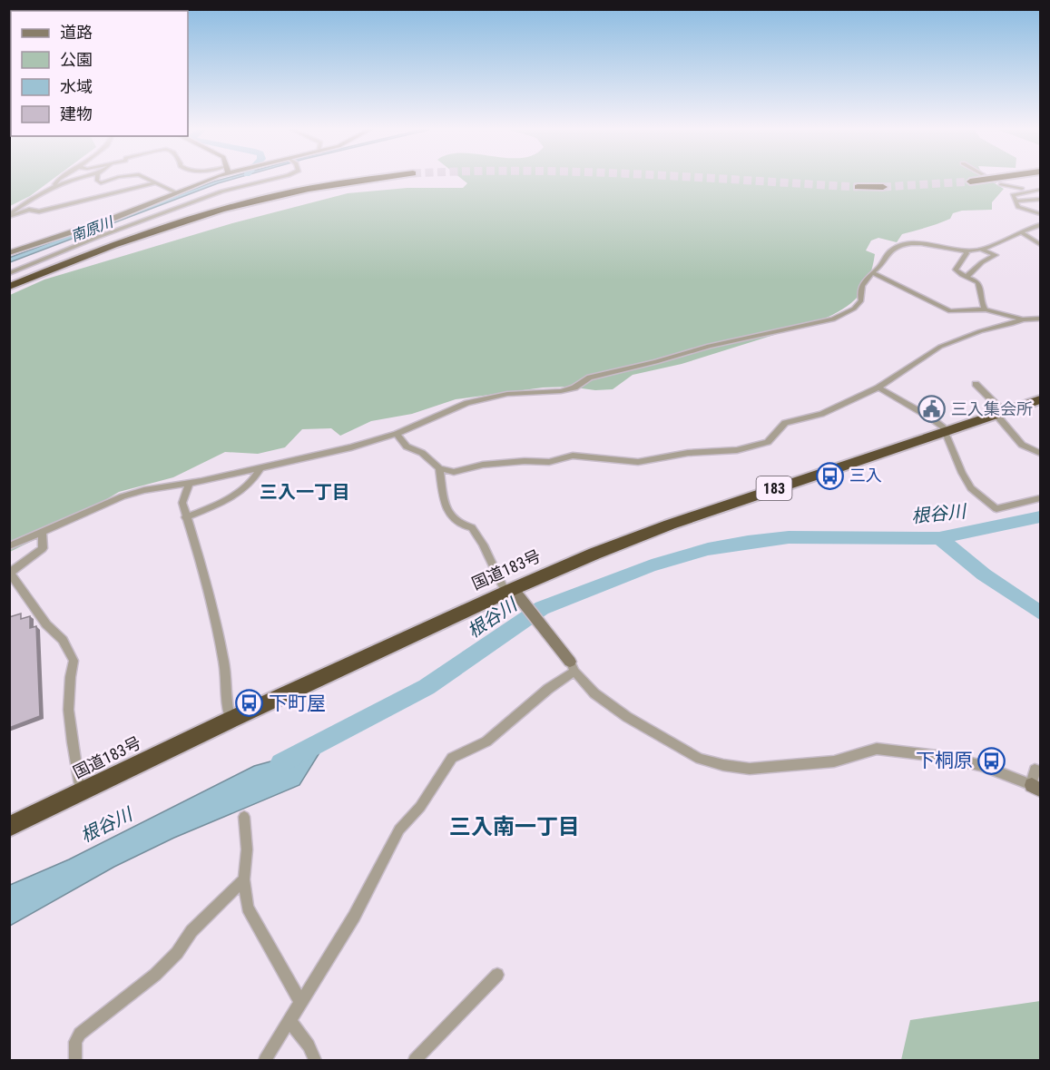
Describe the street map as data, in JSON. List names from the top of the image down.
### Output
{
  "streets": {
    "highway": ["183", "国道183号"]
  },
  "districts": ["三入一丁目", "三入南一丁目"],
  "water": ["南原川", "根谷川"],
  "places": {
    "public building": ["三入集会所"],
    "bus stop": ["三入", "下町屋", "下桐原"]
  },
  "legend": [
    "道路",
    "公園",
    "水域",
    "建物"
  ]
}
